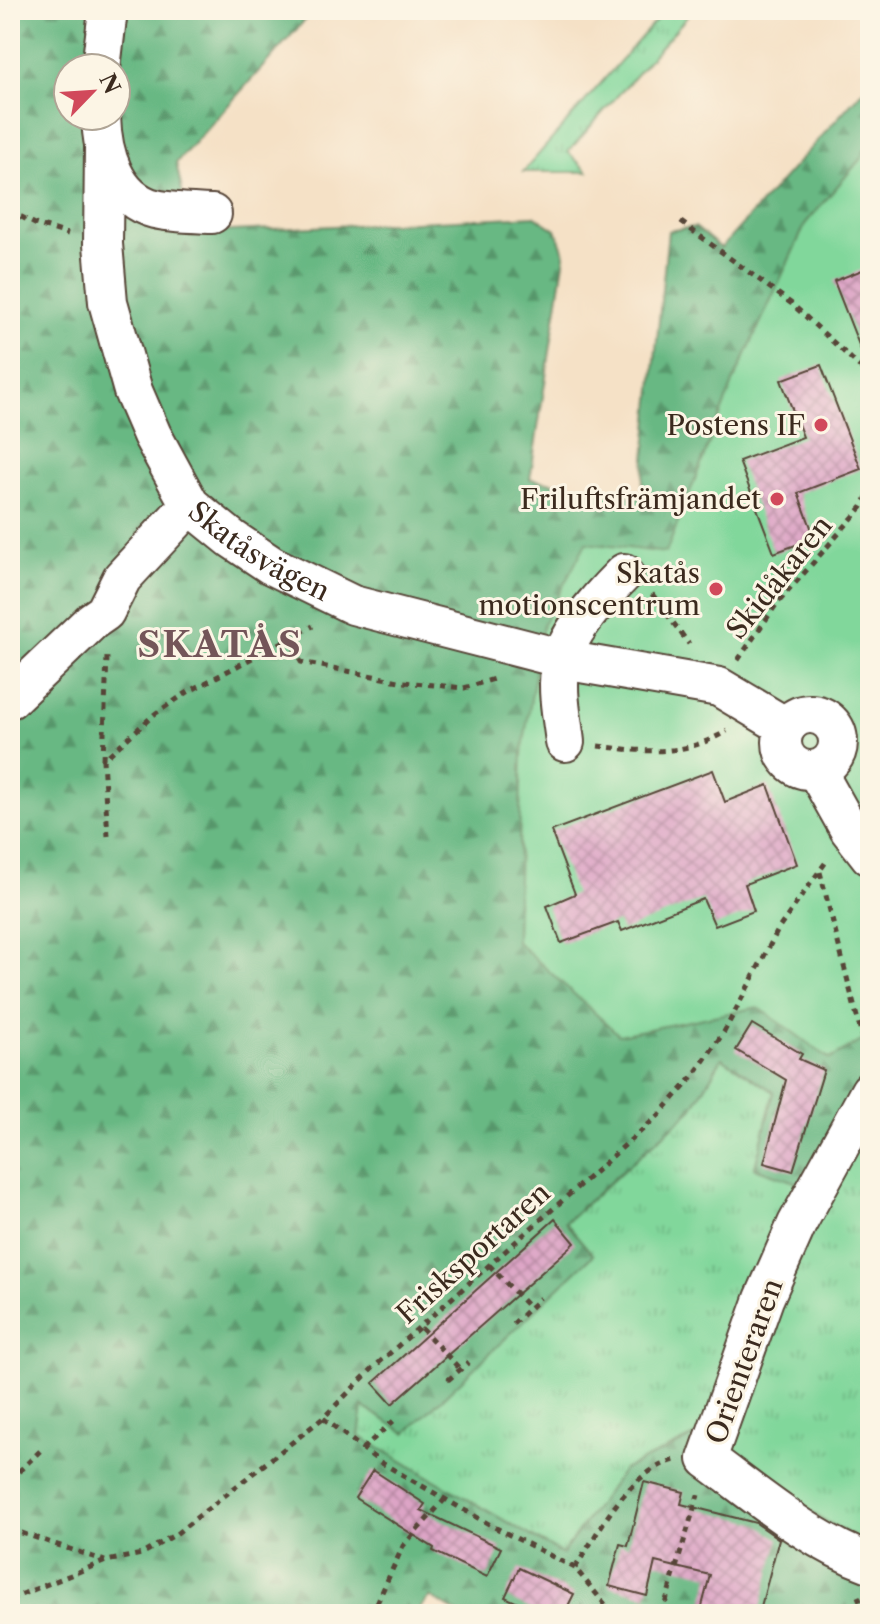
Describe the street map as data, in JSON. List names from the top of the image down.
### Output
{
  "streets": {
    "street": ["Skatåsvägen", "Orienteraren"],
    "path": ["Skidåkaren", "Frisksportaren"]
  },
  "crossings": [
    ["Skatåsvägen", "Skidåkaren"]
  ],
  "districts": ["SKATÅS"],
  "places": ["Postens IF", "Friluftsfrämjandet", "Skatås motionscentrum"],
  "north": "top right"
}
